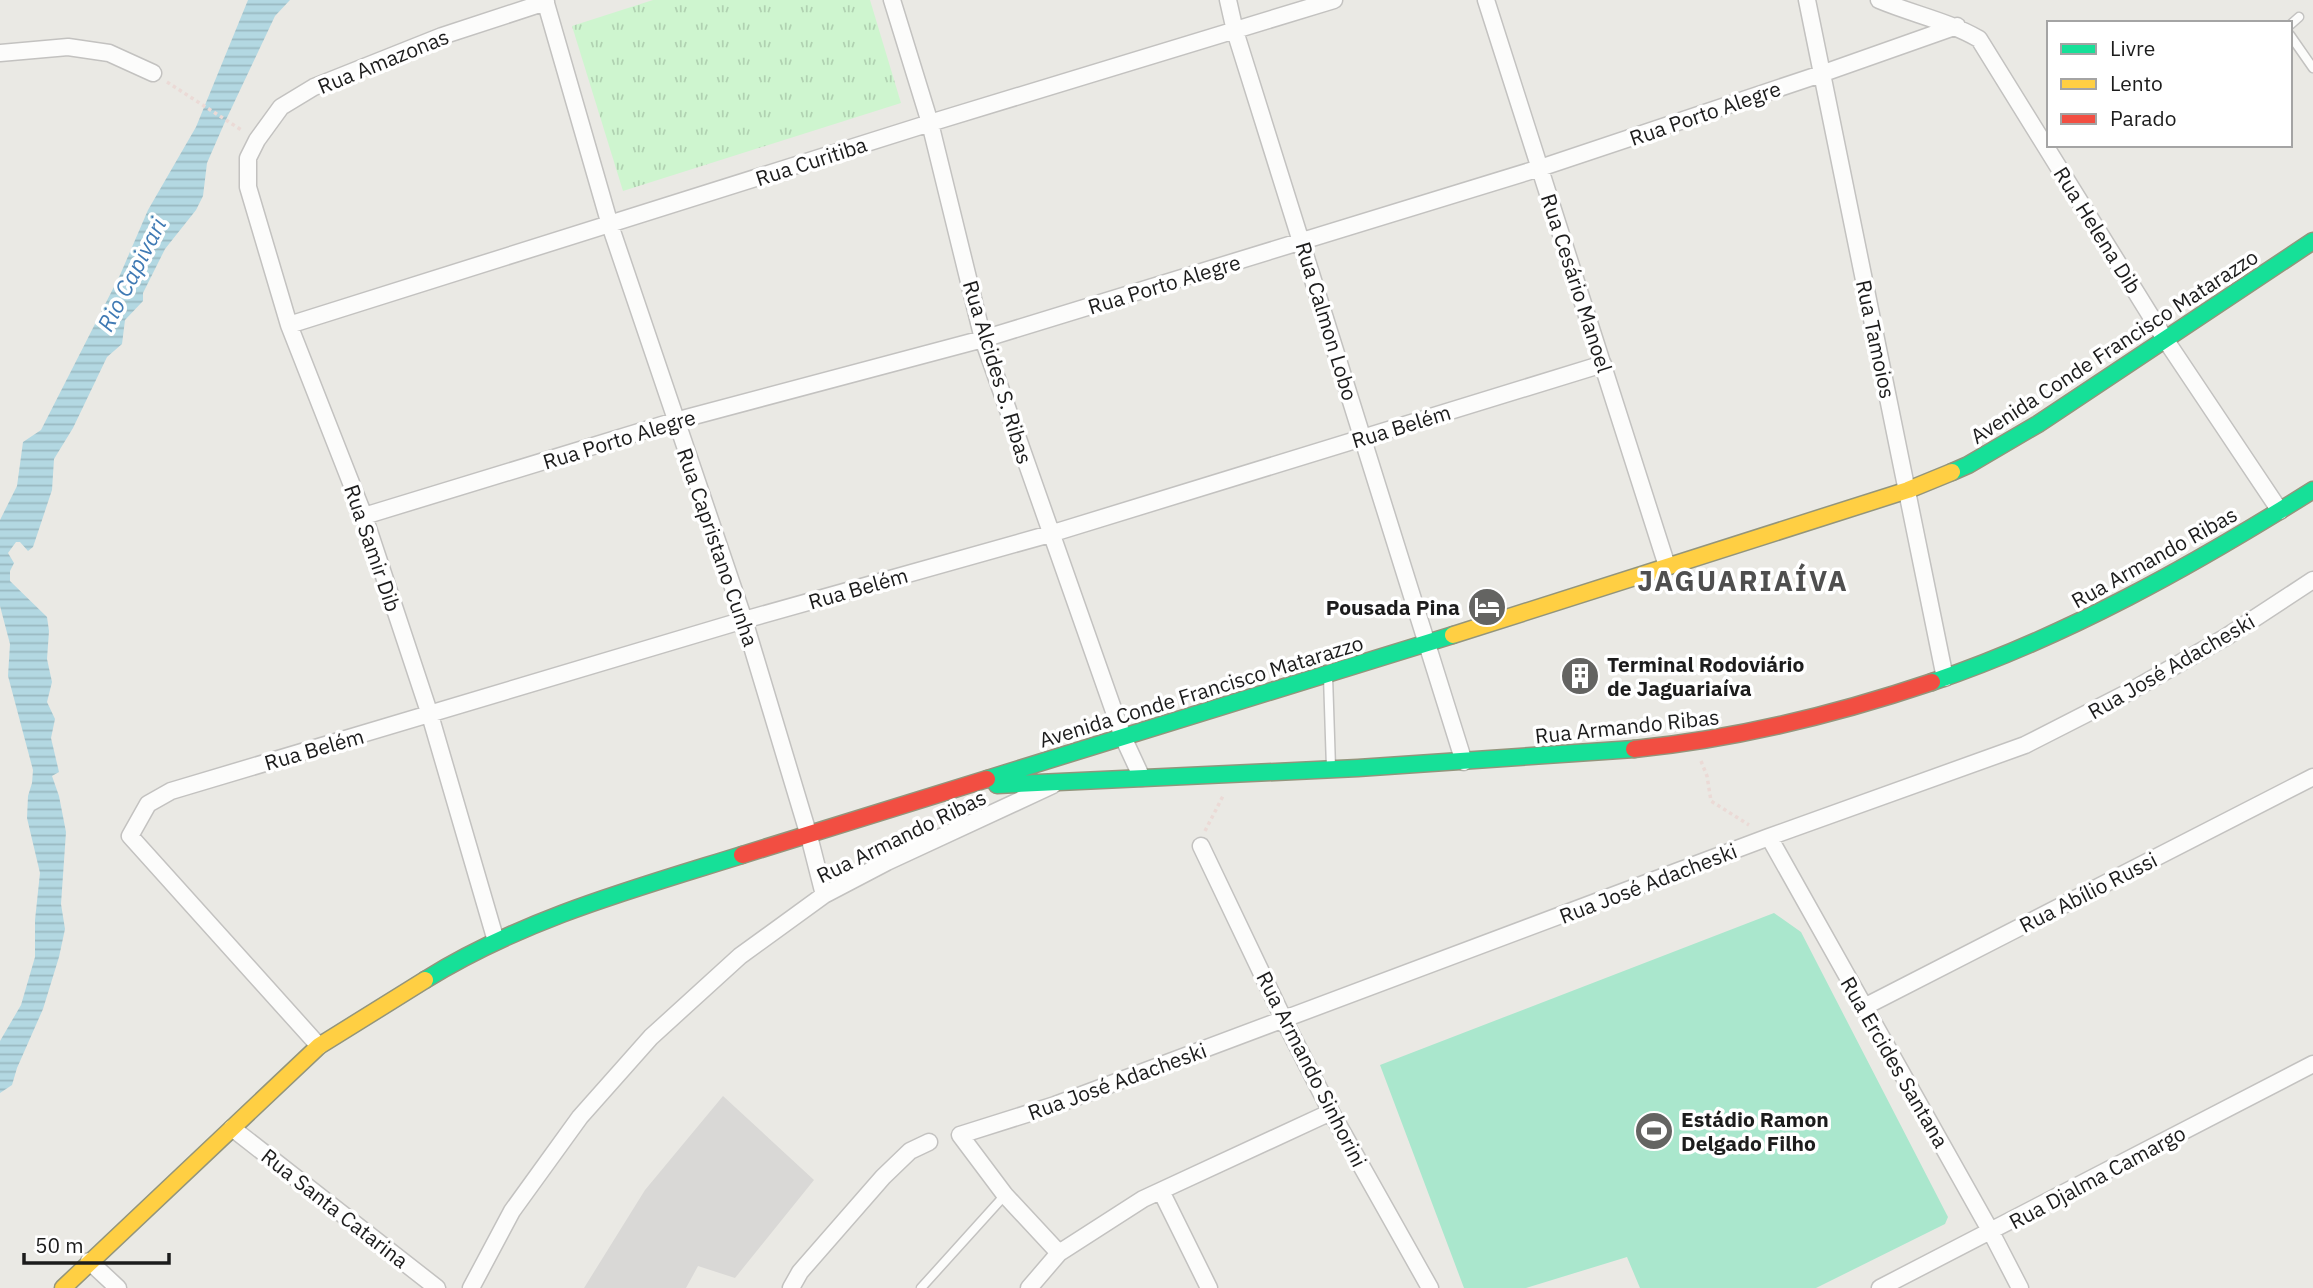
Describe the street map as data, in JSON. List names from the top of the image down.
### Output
{
  "streets": {
    "street": [
      "Rua Amazonas",
      "Rua Porto Alegre",
      "Rua Curitiba",
      "Rua Helena Dib",
      "Rua Cesário Manoel",
      "Rua Calmon Lobo",
      "Rua Tamoios",
      "Avenida Conde Francisco Matarazzo",
      "Rua Alcides S. Ribas",
      "Rua Belém",
      "Rua Capristano Cunha",
      "Rua Samir Dib",
      "Rua Armando Ribas",
      "Rua José Adacheski",
      "Rua Abílio Russi",
      "Rua Ercides Santana",
      "Rua Armando Sinhorini",
      "Rua Djalma Camargo",
      "Rua Santa Catarina"
    ]
  },
  "crossings": [
    ["Rua Amazonas", "Rua Capristano Cunha"],
    ["Rua Amazonas", "Rua Samir Dib"],
    ["Rua Porto Alegre", "Rua Helena Dib"],
    ["Rua Porto Alegre", "Rua Cesário Manoel"],
    ["Rua Porto Alegre", "Rua Calmon Lobo"],
    ["Rua Porto Alegre", "Rua Tamoios"],
    ["Rua Porto Alegre", "Rua Alcides S. Ribas"],
    ["Rua Porto Alegre", "Rua Capristano Cunha"],
    ["Rua Porto Alegre", "Rua Samir Dib"],
    ["Rua Curitiba", "Rua Calmon Lobo"],
    ["Rua Curitiba", "Rua Alcides S. Ribas"],
    ["Rua Curitiba", "Rua Capristano Cunha"],
    ["Rua Curitiba", "Rua Samir Dib"],
    ["Rua Helena Dib", "Avenida Conde Francisco Matarazzo"],
    ["Rua Helena Dib", "Rua Armando Ribas"],
    ["Rua Cesário Manoel", "Avenida Conde Francisco Matarazzo"],
    ["Rua Cesário Manoel", "Rua Belém"],
    ["Rua Calmon Lobo", "Avenida Conde Francisco Matarazzo"],
    ["Rua Calmon Lobo", "Rua Belém"],
    ["Rua Calmon Lobo", "Rua Armando Ribas"],
    ["Rua Tamoios", "Avenida Conde Francisco Matarazzo"],
    ["Rua Tamoios", "Rua Armando Ribas"],
    ["Avenida Conde Francisco Matarazzo", "Rua Alcides S. Ribas"],
    ["Avenida Conde Francisco Matarazzo", "Rua Belém"],
    ["Avenida Conde Francisco Matarazzo", "Rua Capristano Cunha"],
    ["Avenida Conde Francisco Matarazzo", "Rua Samir Dib"],
    ["Avenida Conde Francisco Matarazzo", "Rua Armando Ribas"],
    ["Avenida Conde Francisco Matarazzo", "Rua Santa Catarina"],
    ["Rua Alcides S. Ribas", "Rua Belém"],
    ["Rua Alcides S. Ribas", "Rua Armando Ribas"],
    ["Rua Belém", "Rua Capristano Cunha"],
    ["Rua Belém", "Rua Samir Dib"],
    ["Rua Capristano Cunha", "Rua Armando Ribas"],
    ["Rua José Adacheski", "Rua Ercides Santana"],
    ["Rua José Adacheski", "Rua Armando Sinhorini"],
    ["Rua Abílio Russi", "Rua Ercides Santana"],
    ["Rua Ercides Santana", "Rua Djalma Camargo"]
  ],
  "districts": ["JAGUARIAÍVA"],
  "water": ["Rio Capivari"],
  "places": {
    "hotel": ["Pousada Pina"],
    "building": ["Terminal Rodoviário de Jaguariaíva"],
    "sports": ["Estádio Ramon Delgado Filho"]
  },
  "legend": ["Livre", "Lento", "Parado"],
  "scale_bar": "50 m"
}
